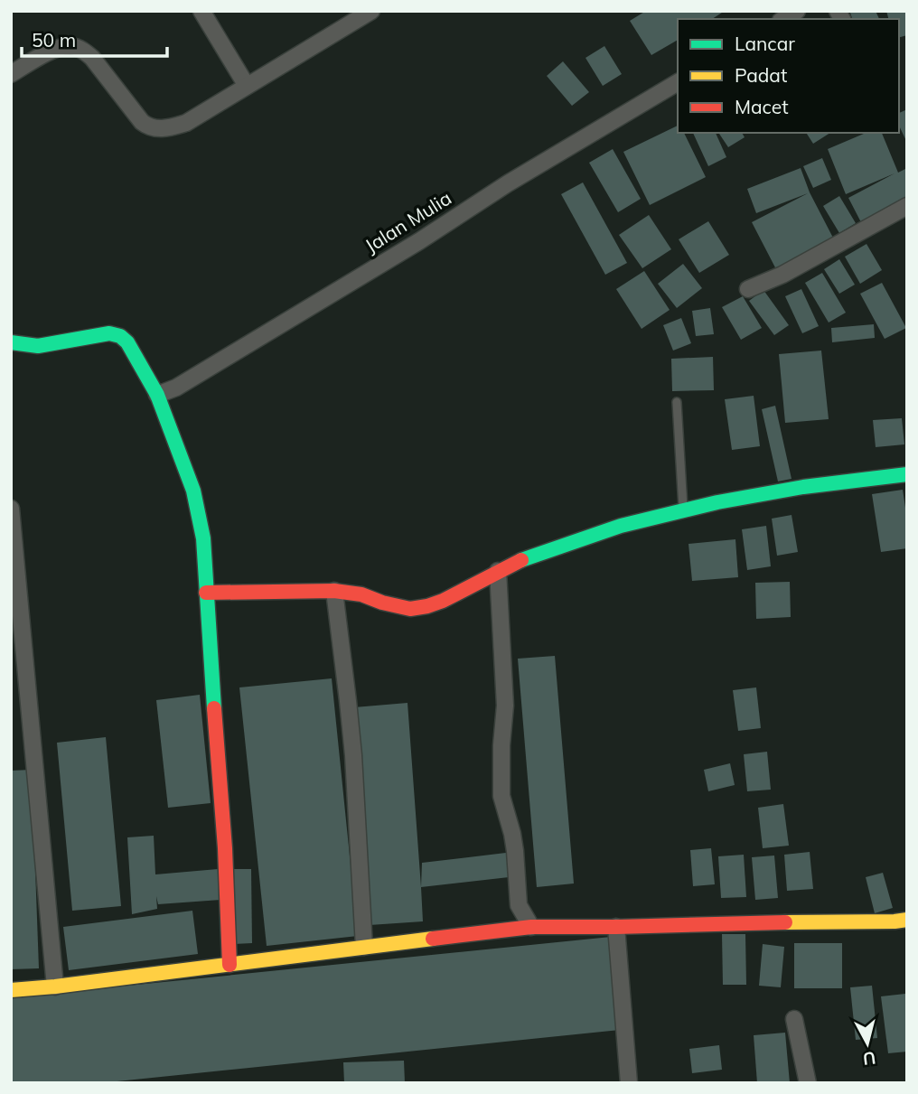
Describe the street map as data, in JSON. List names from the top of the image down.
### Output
{
  "streets": {
    "street": ["Jalan Mulia"]
  },
  "legend": ["Lancar", "Padat", "Macet"],
  "scale_bar": "50 m",
  "north": "bottom"
}
